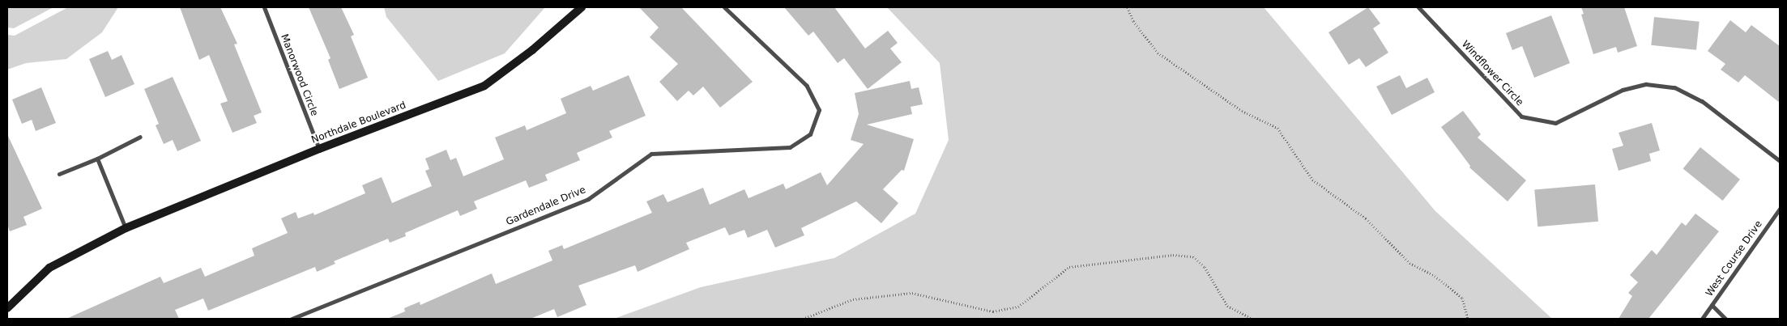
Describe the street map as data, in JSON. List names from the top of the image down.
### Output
{
  "streets": {
    "street": [
      "Windflower Circle",
      "Manorwood Circle",
      "Northdale Boulevard",
      "Gardendale Drive",
      "West Course Drive"
    ]
  },
  "crossings": [
    ["Manorwood Circle", "Northdale Boulevard"]
  ]
}
